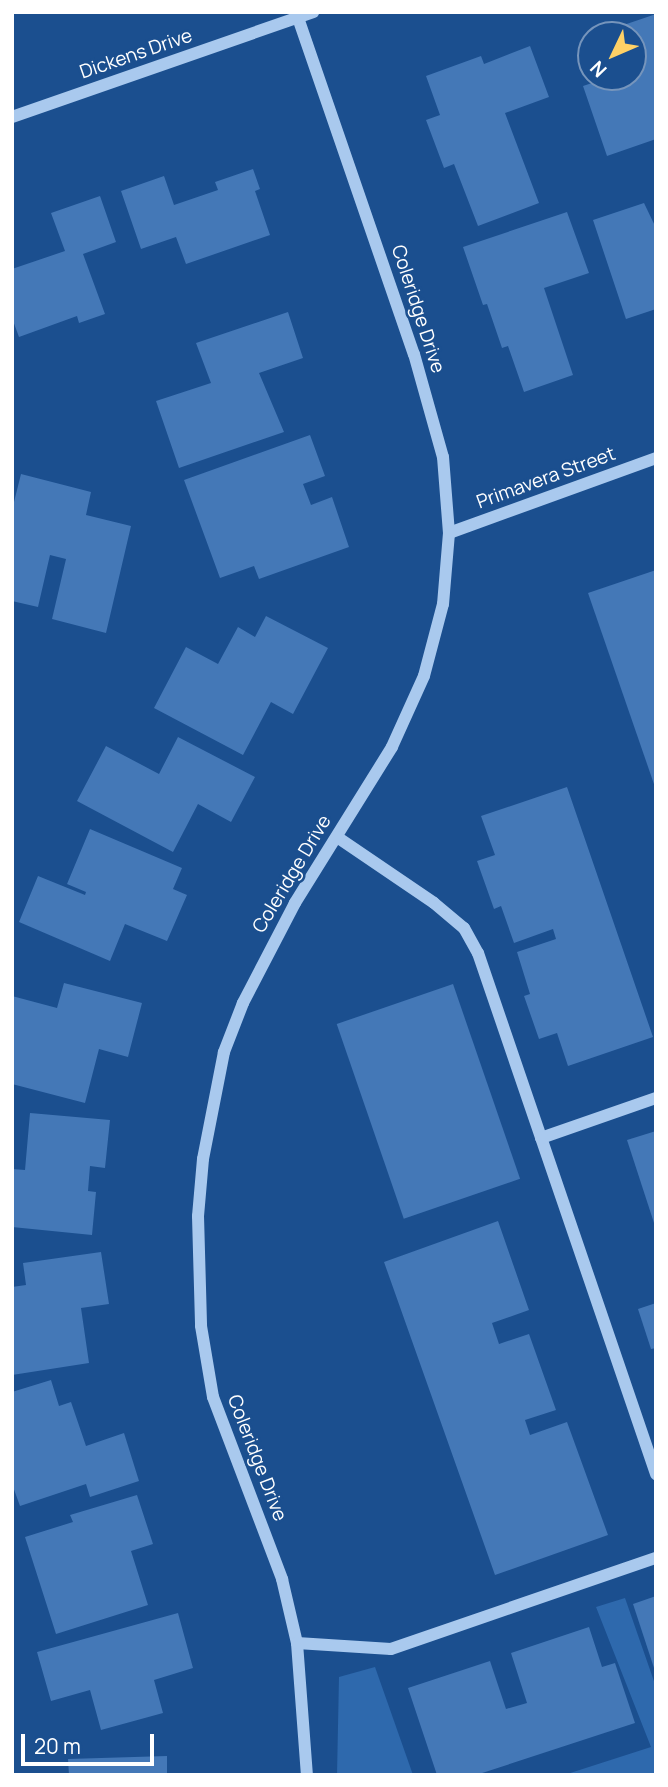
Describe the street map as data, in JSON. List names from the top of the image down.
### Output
{
  "streets": {
    "street": ["Dickens Drive", "Coleridge Drive", "Primavera Street"]
  },
  "crossings": [
    ["Dickens Drive", "Coleridge Drive"],
    ["Coleridge Drive", "Primavera Street"]
  ],
  "scale_bar": "20 m",
  "north": "bottom left"
}
